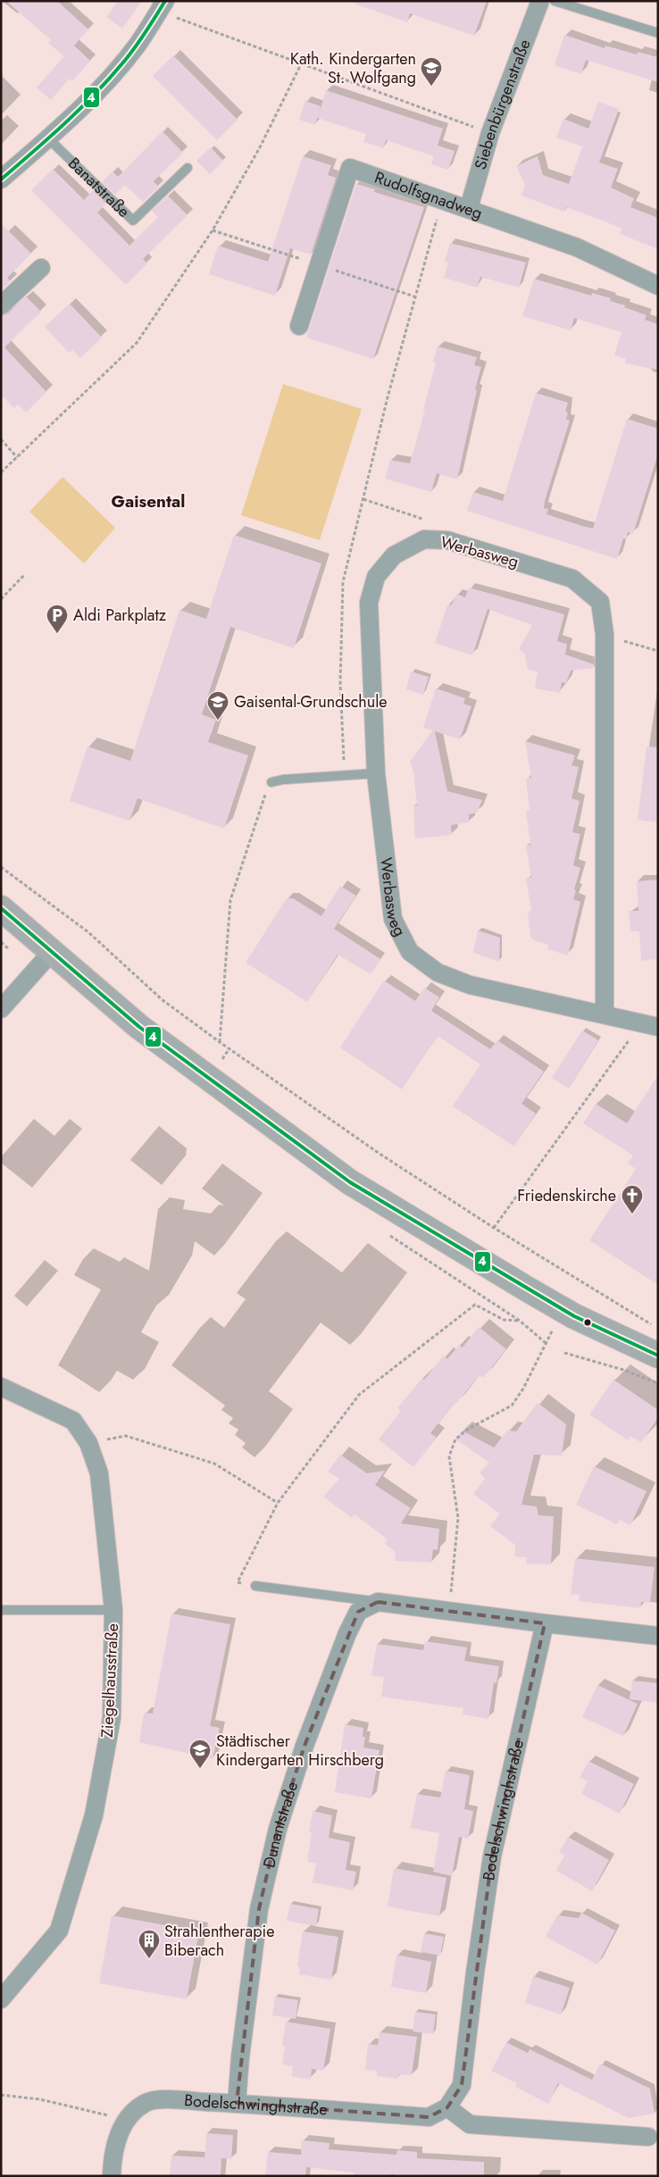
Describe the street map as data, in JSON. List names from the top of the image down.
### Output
{
  "streets": {
    "street": [
      "Siebenbürgenstraße",
      "Rudolfsgnadweg",
      "Werbasweg",
      "Ziegelhausstraße",
      "Bodelschwinghstraße",
      "Dunantstraße"
    ],
    "lane": ["Banatstraße"]
  },
  "crossings": [
    ["Siebenbürgenstraße", "Rudolfsgnadweg"],
    ["Bodelschwinghstraße", "Dunantstraße"]
  ],
  "districts": ["Gaisental"],
  "places": {
    "school or university": ["Kath. Kindergarten St. Wolfgang", "Gaisental-Grundschule", "Städtischer Kindergarten Hirschberg"],
    "parking": ["Aldi Parkplatz"],
    "church": ["Friedenskirche"],
    "building": ["Strahlentherapie Biberach"]
  },
  "lines": ["transit line 4"]
}
